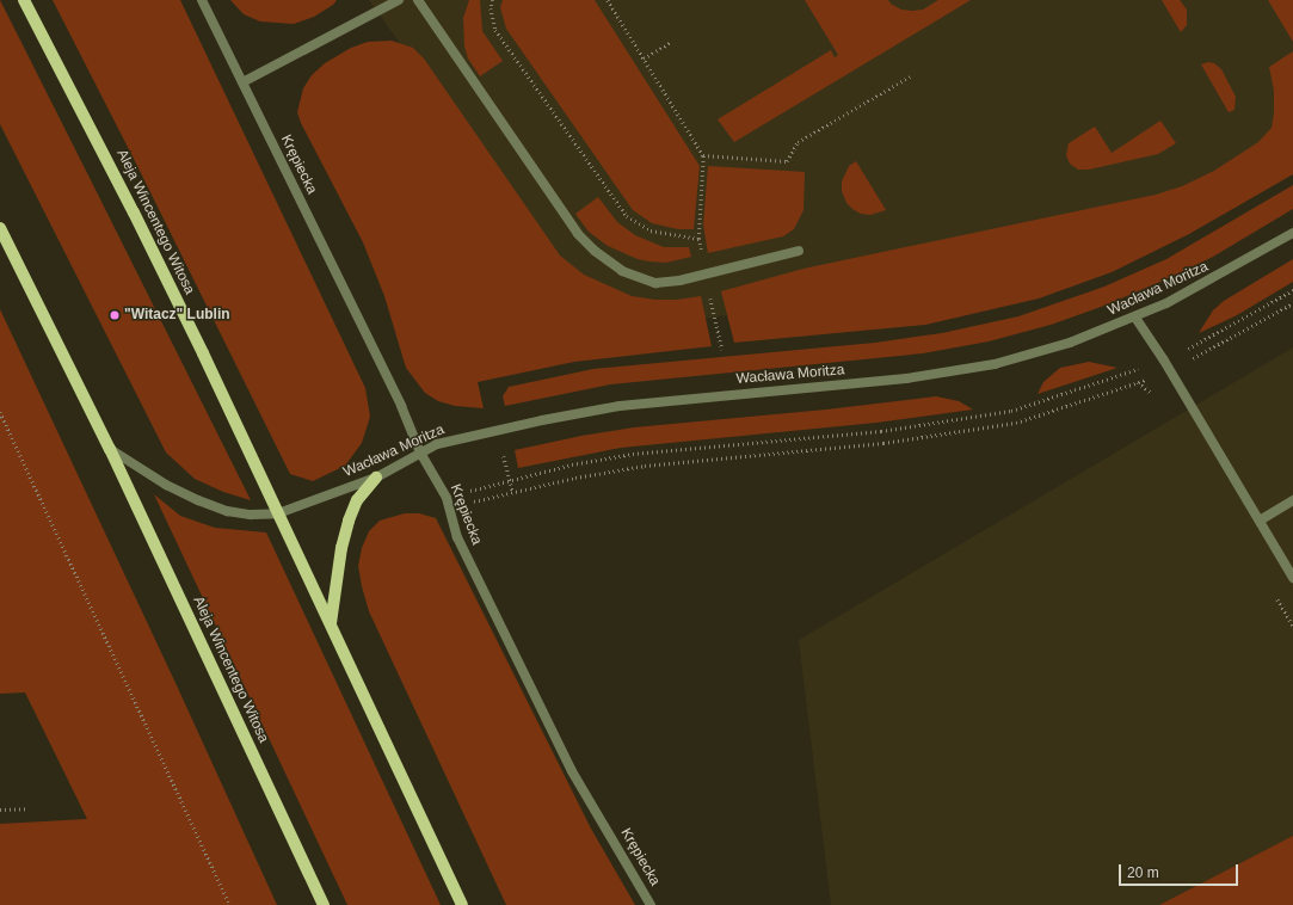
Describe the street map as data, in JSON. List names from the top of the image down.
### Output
{
  "streets": {
    "main road": ["Aleja Wincentego Witosa"],
    "street": ["Krępiecka", "Wacława Moritza"]
  },
  "crossings": [
    ["Krępiecka", "Wacława Moritza"],
    ["Aleja Wincentego Witosa", "Wacława Moritza"]
  ],
  "places": ["\"Witacz\" Lublin"],
  "scale_bar": "20 m"
}
